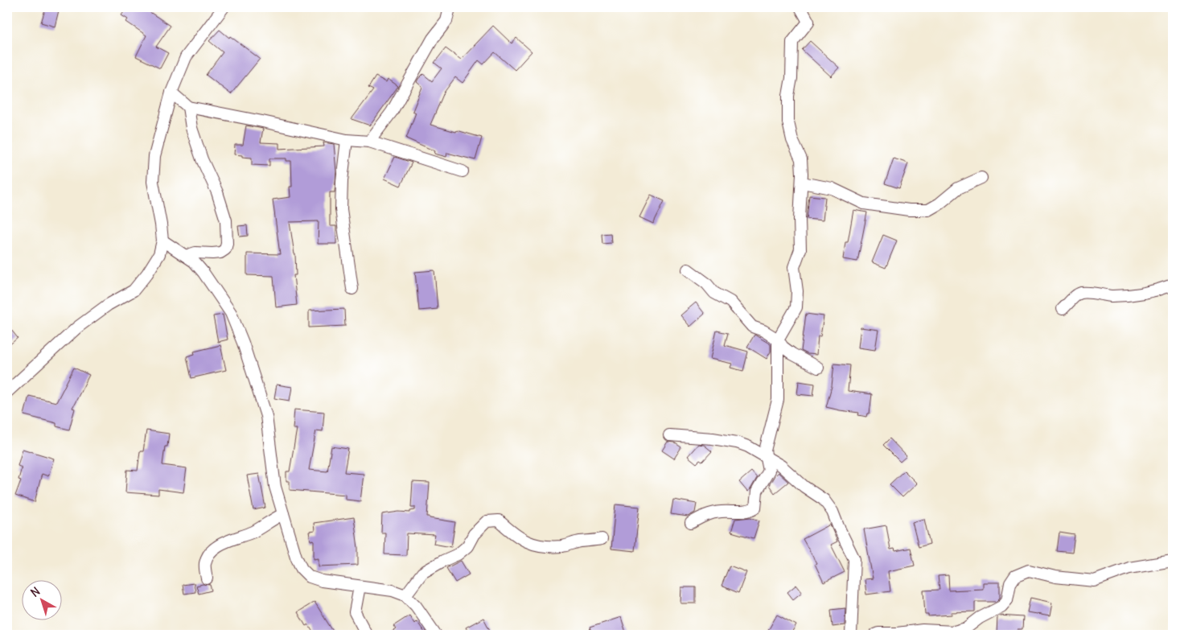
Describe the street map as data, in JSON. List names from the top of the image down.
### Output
{
  "north": "top left"
}
